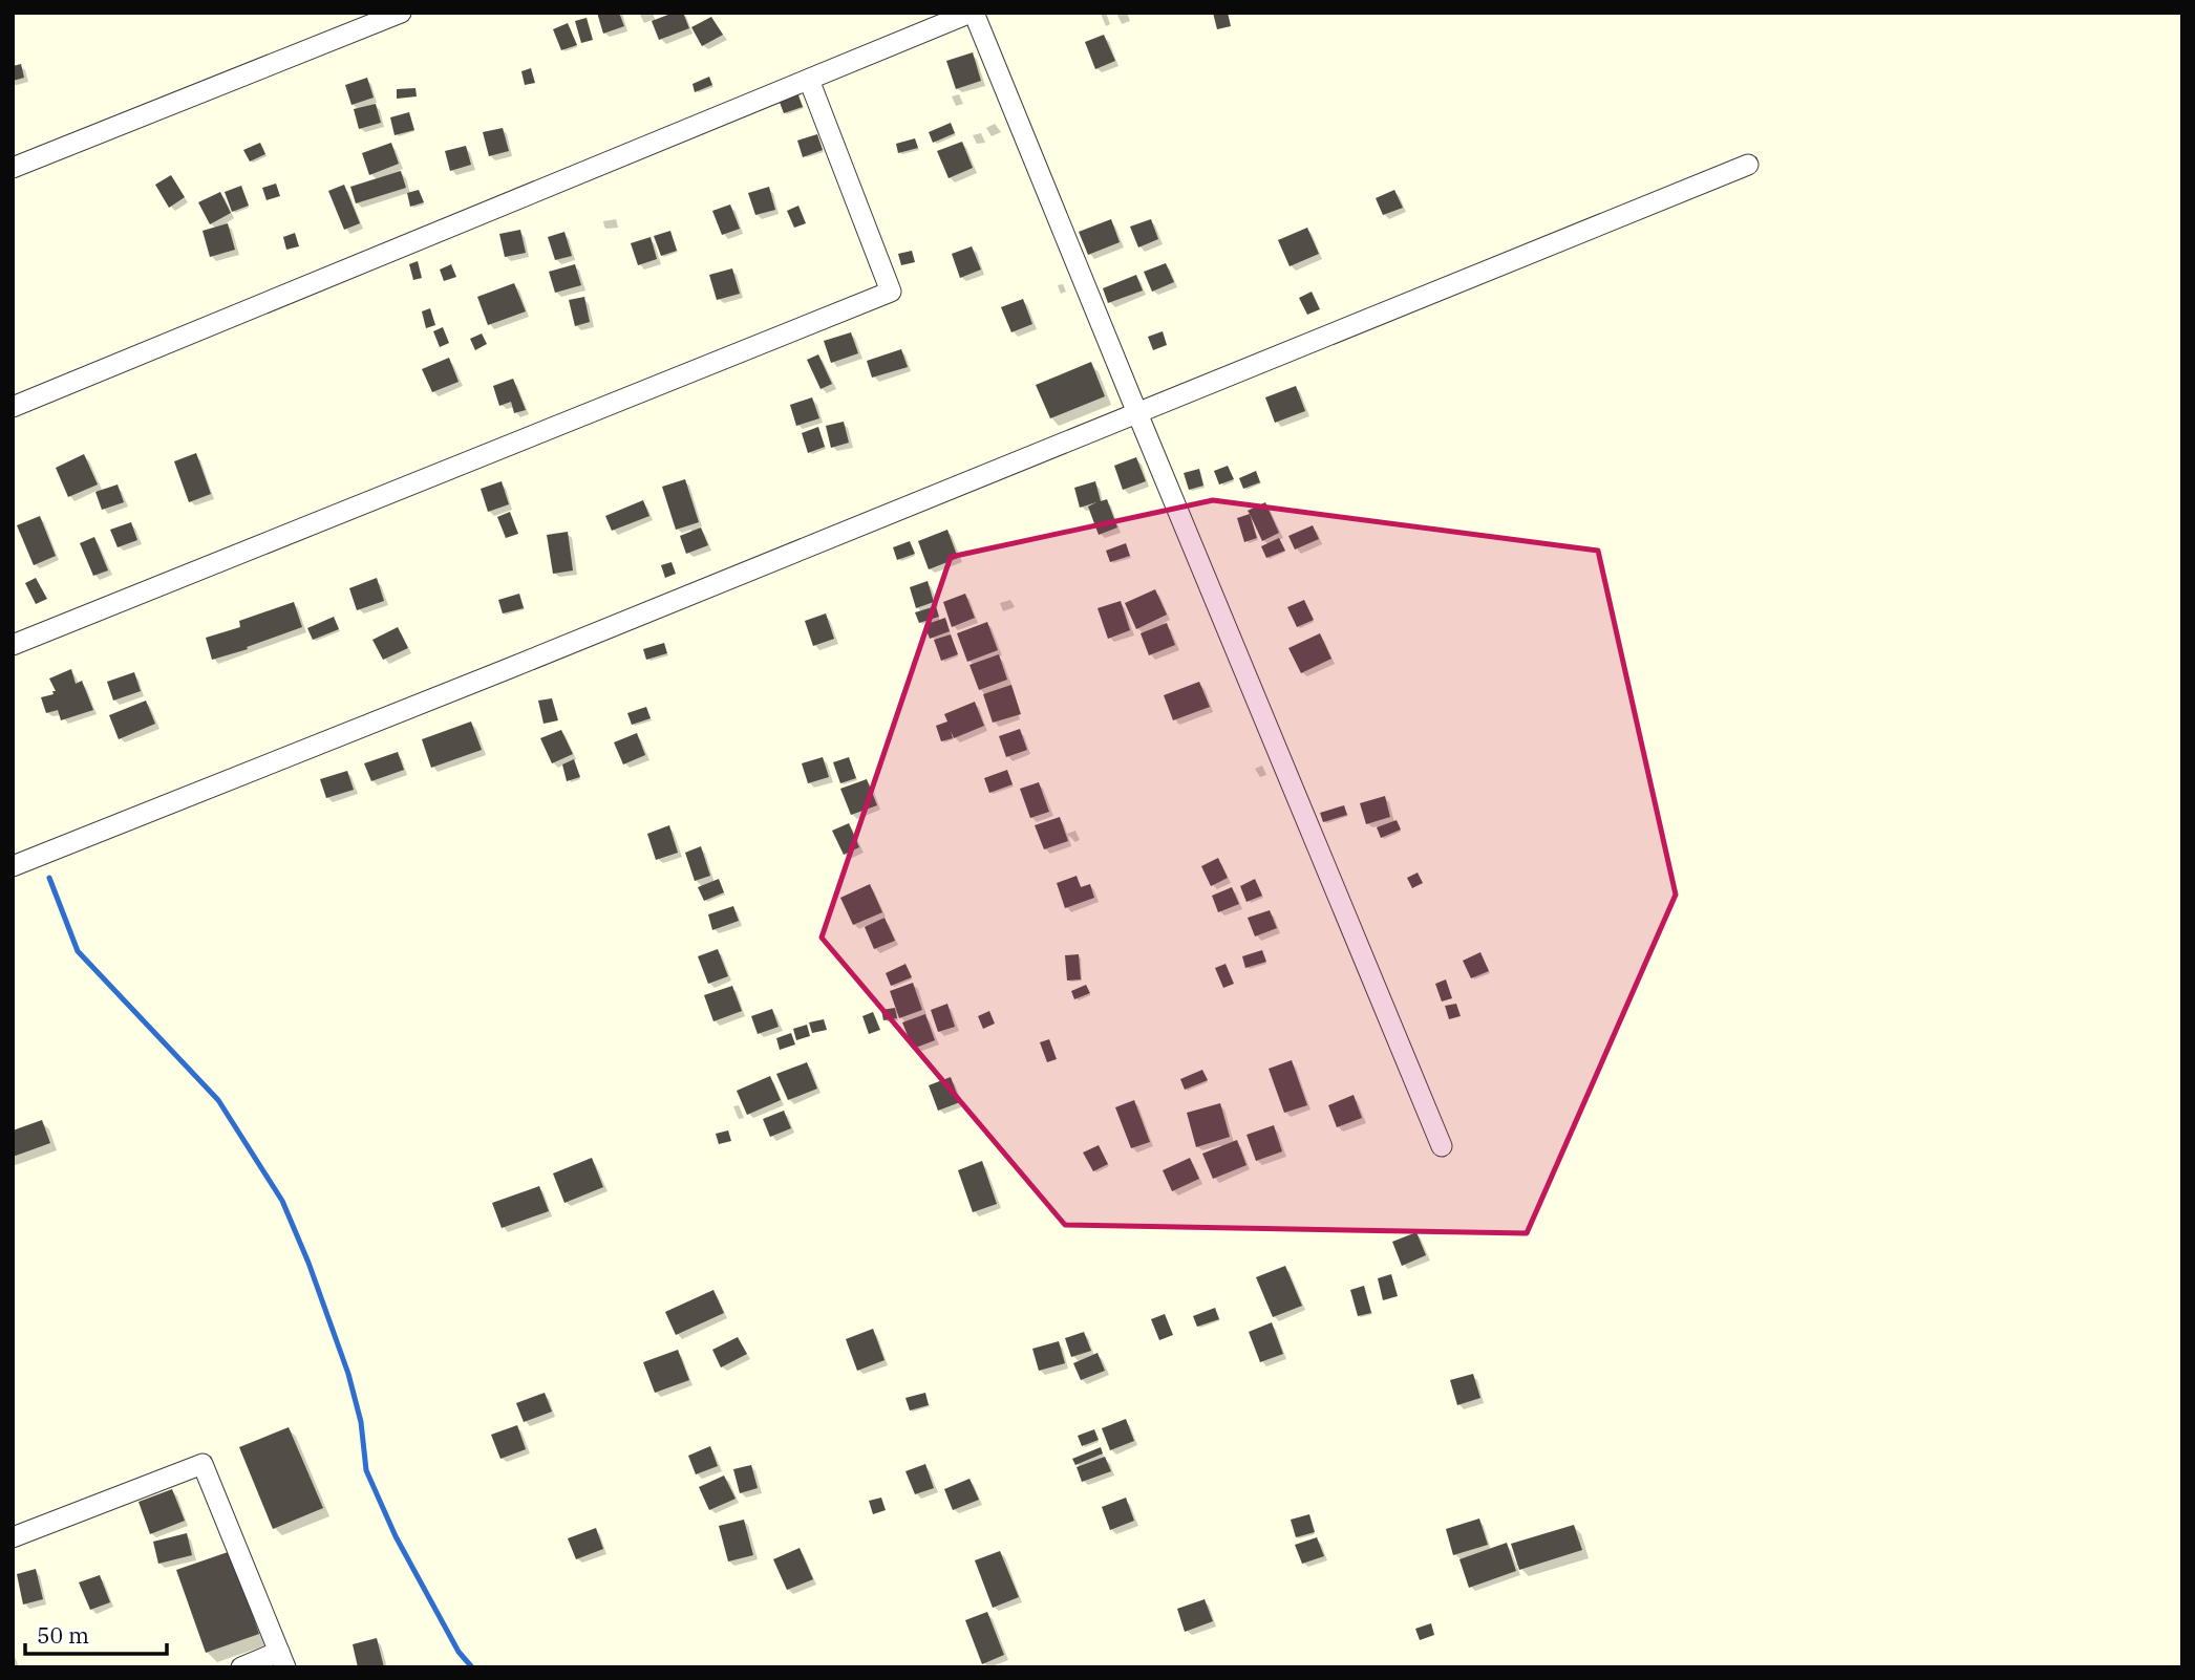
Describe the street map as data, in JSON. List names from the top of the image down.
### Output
{
  "scale_bar": "50 m"
}
